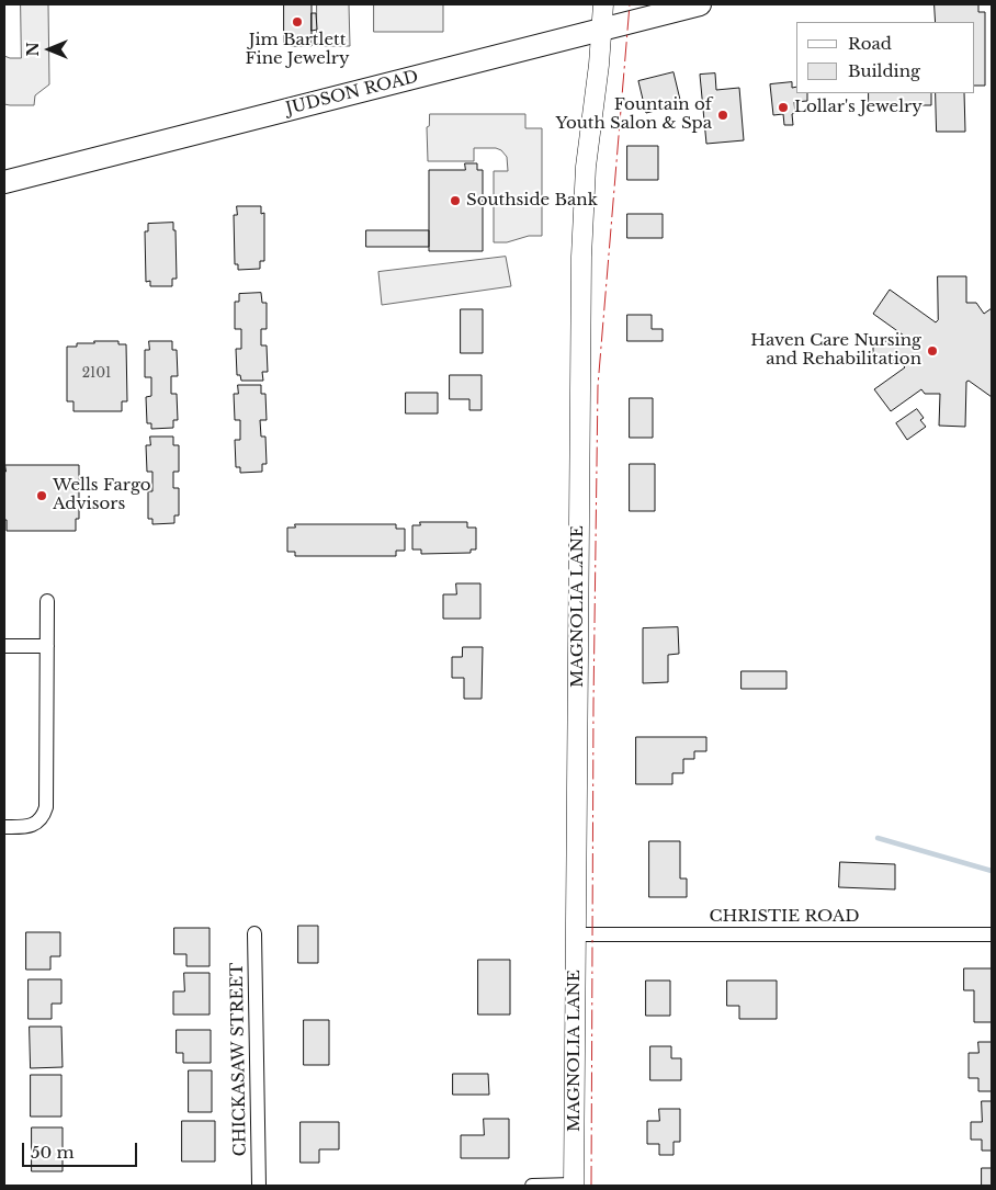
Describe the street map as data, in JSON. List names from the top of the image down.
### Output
{
  "streets": {
    "main road": ["JUDSON ROAD", "MAGNOLIA LANE"],
    "street": ["CHRISTIE ROAD", "CHICKASAW STREET"]
  },
  "crossings": [
    ["JUDSON ROAD", "MAGNOLIA LANE"],
    ["MAGNOLIA LANE", "CHRISTIE ROAD"]
  ],
  "places": [
    "Jim Bartlett Fine Jewelry",
    "Lollar's Jewelry",
    "Fountain of Youth Salon & Spa",
    "Southside Bank",
    "Haven Care Nursing and Rehabilitation",
    "Wells Fargo Advisors"
  ],
  "house_numbers": ["2101"],
  "legend": ["Road", "Building"],
  "scale_bar": "50 m",
  "north": "left"
}
